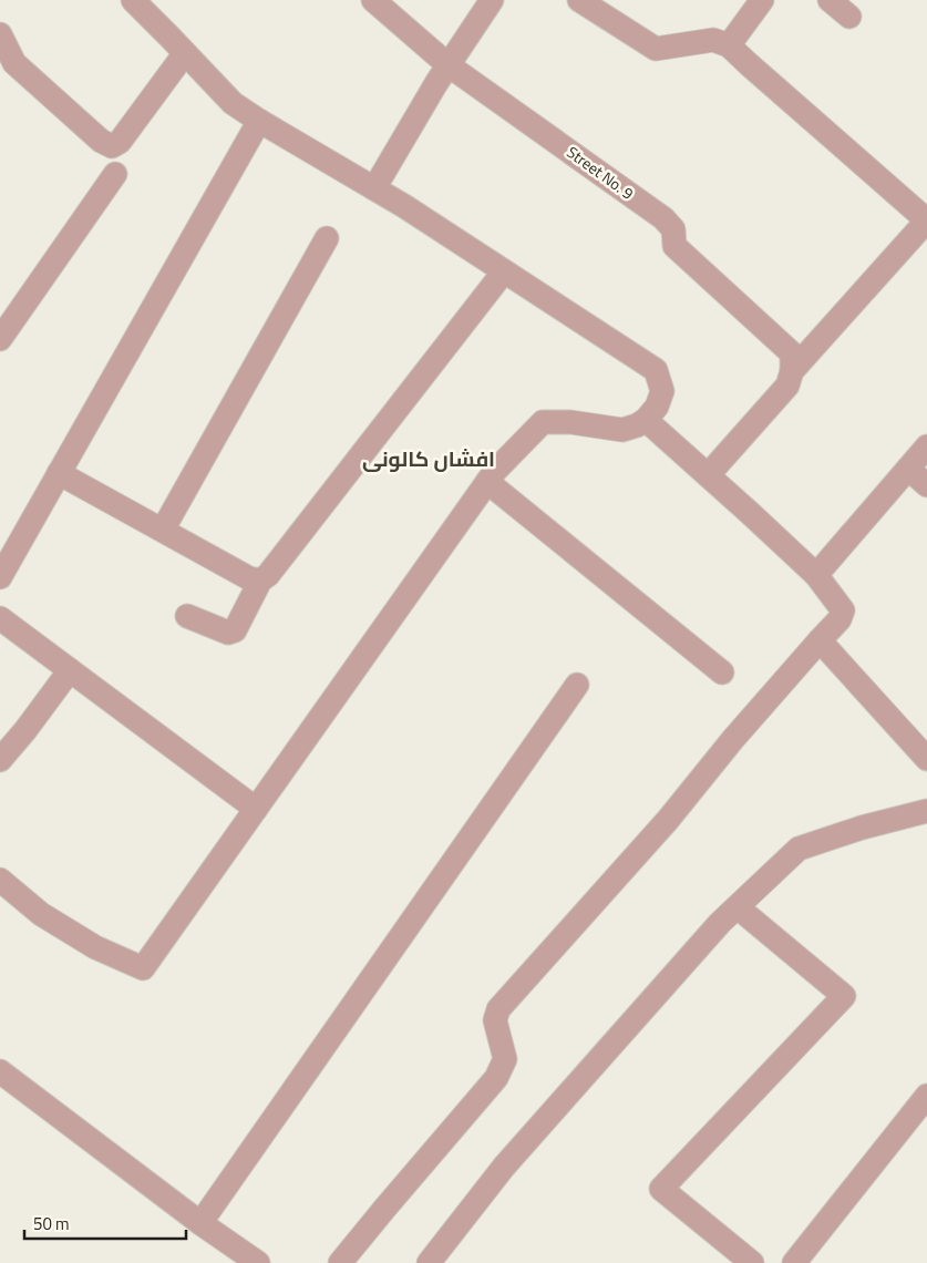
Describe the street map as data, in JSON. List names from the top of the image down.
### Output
{
  "streets": {
    "street": ["Street No. 9"]
  },
  "districts": ["افشاں کالونی"],
  "scale_bar": "50 m"
}
